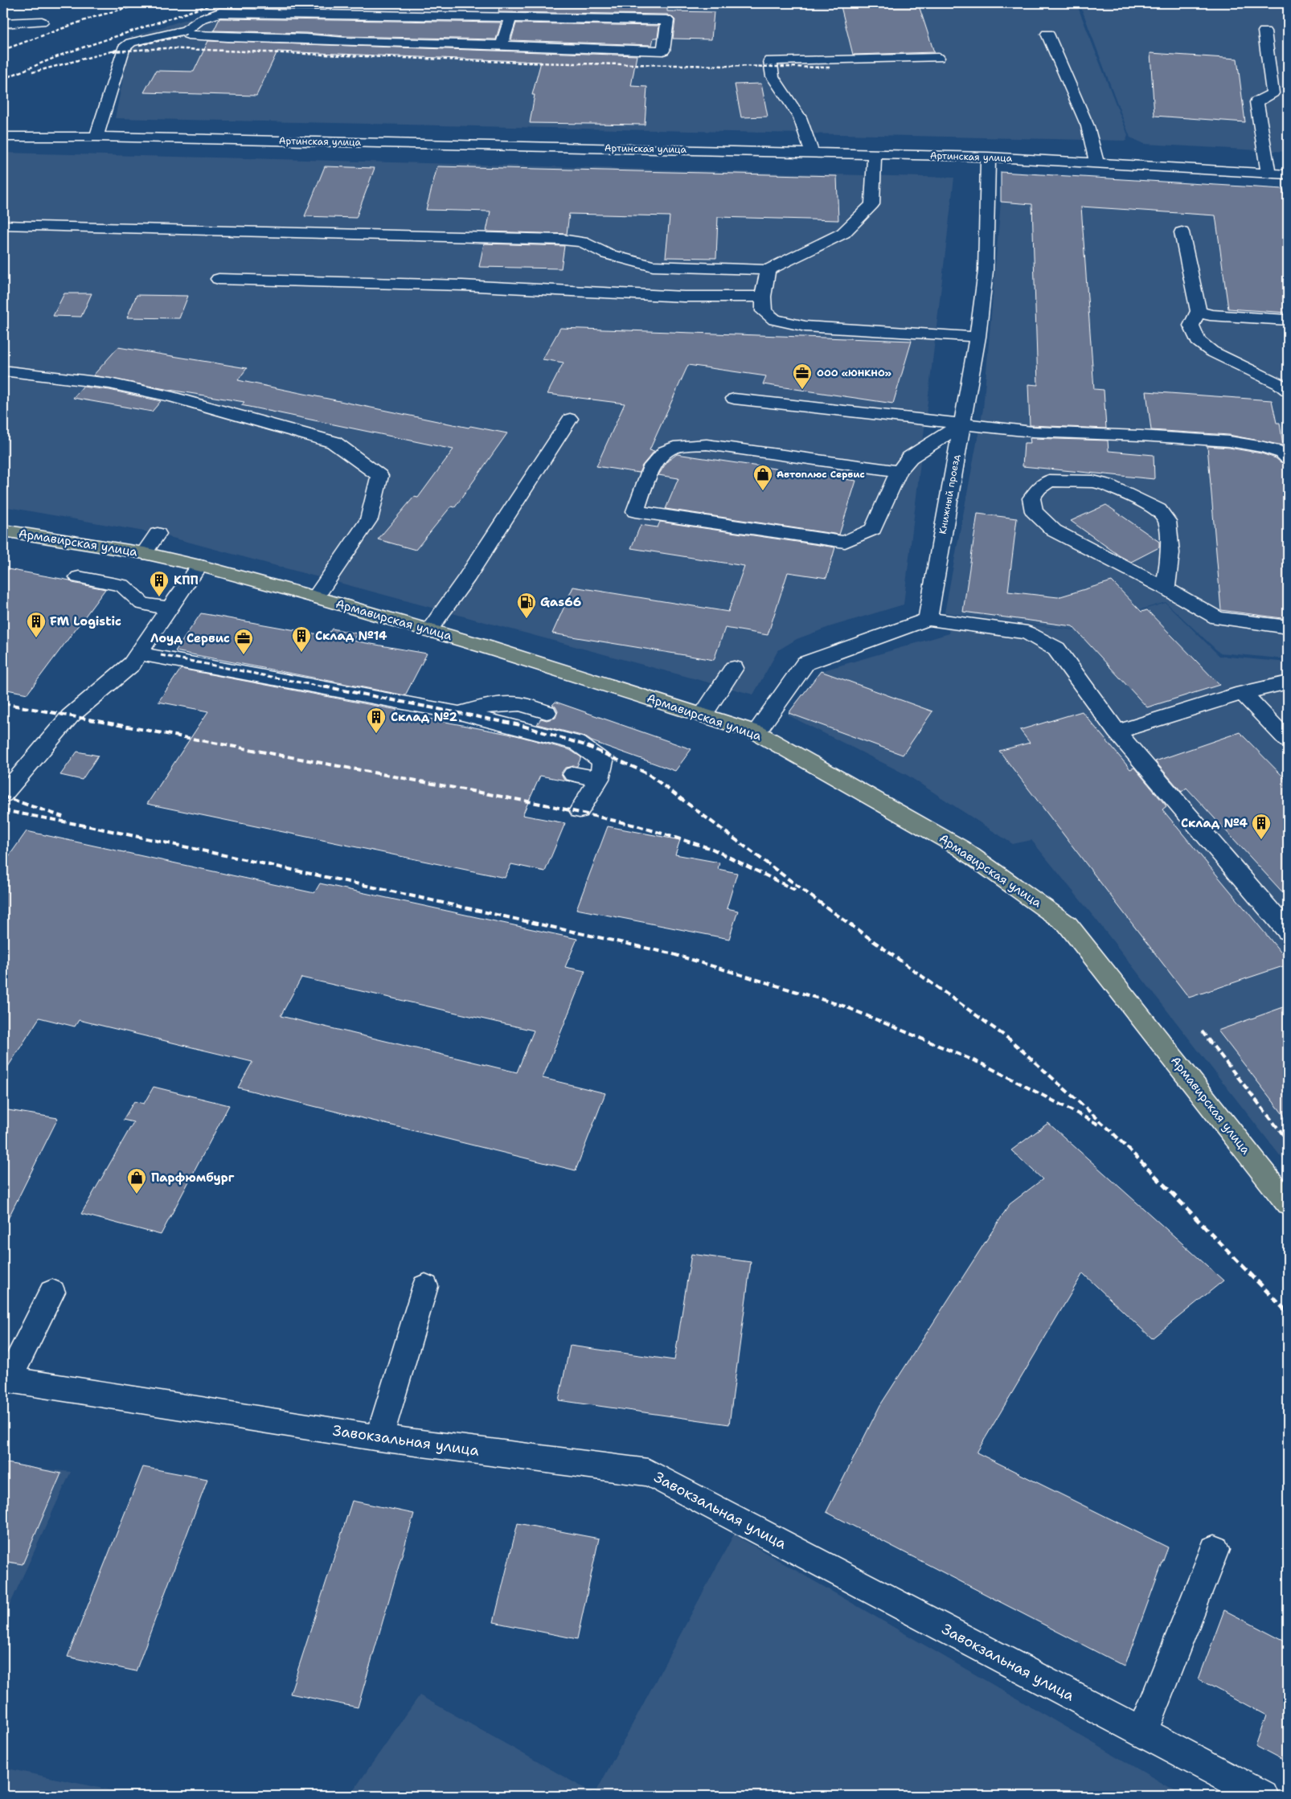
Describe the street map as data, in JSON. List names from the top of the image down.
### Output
{
  "streets": {
    "main road": ["Армавирская улица"],
    "street": ["Артинская улица", "Книжный проезд", "Завокзальная улица"]
  },
  "crossings": [
    ["Артинская улица", "Книжный проезд"]
  ],
  "places": {
    "office": ["ООО «ЮНКНО»", "Лоуд Сервис"],
    "shop": ["Автоплюс Сервис", "Парфюмбург"],
    "building": [
      "КПП",
      "FM Logistic",
      "Склад №14",
      "Склад №2",
      "Склад №4"
    ],
    "fuel station": ["Gas66"]
  }
}
